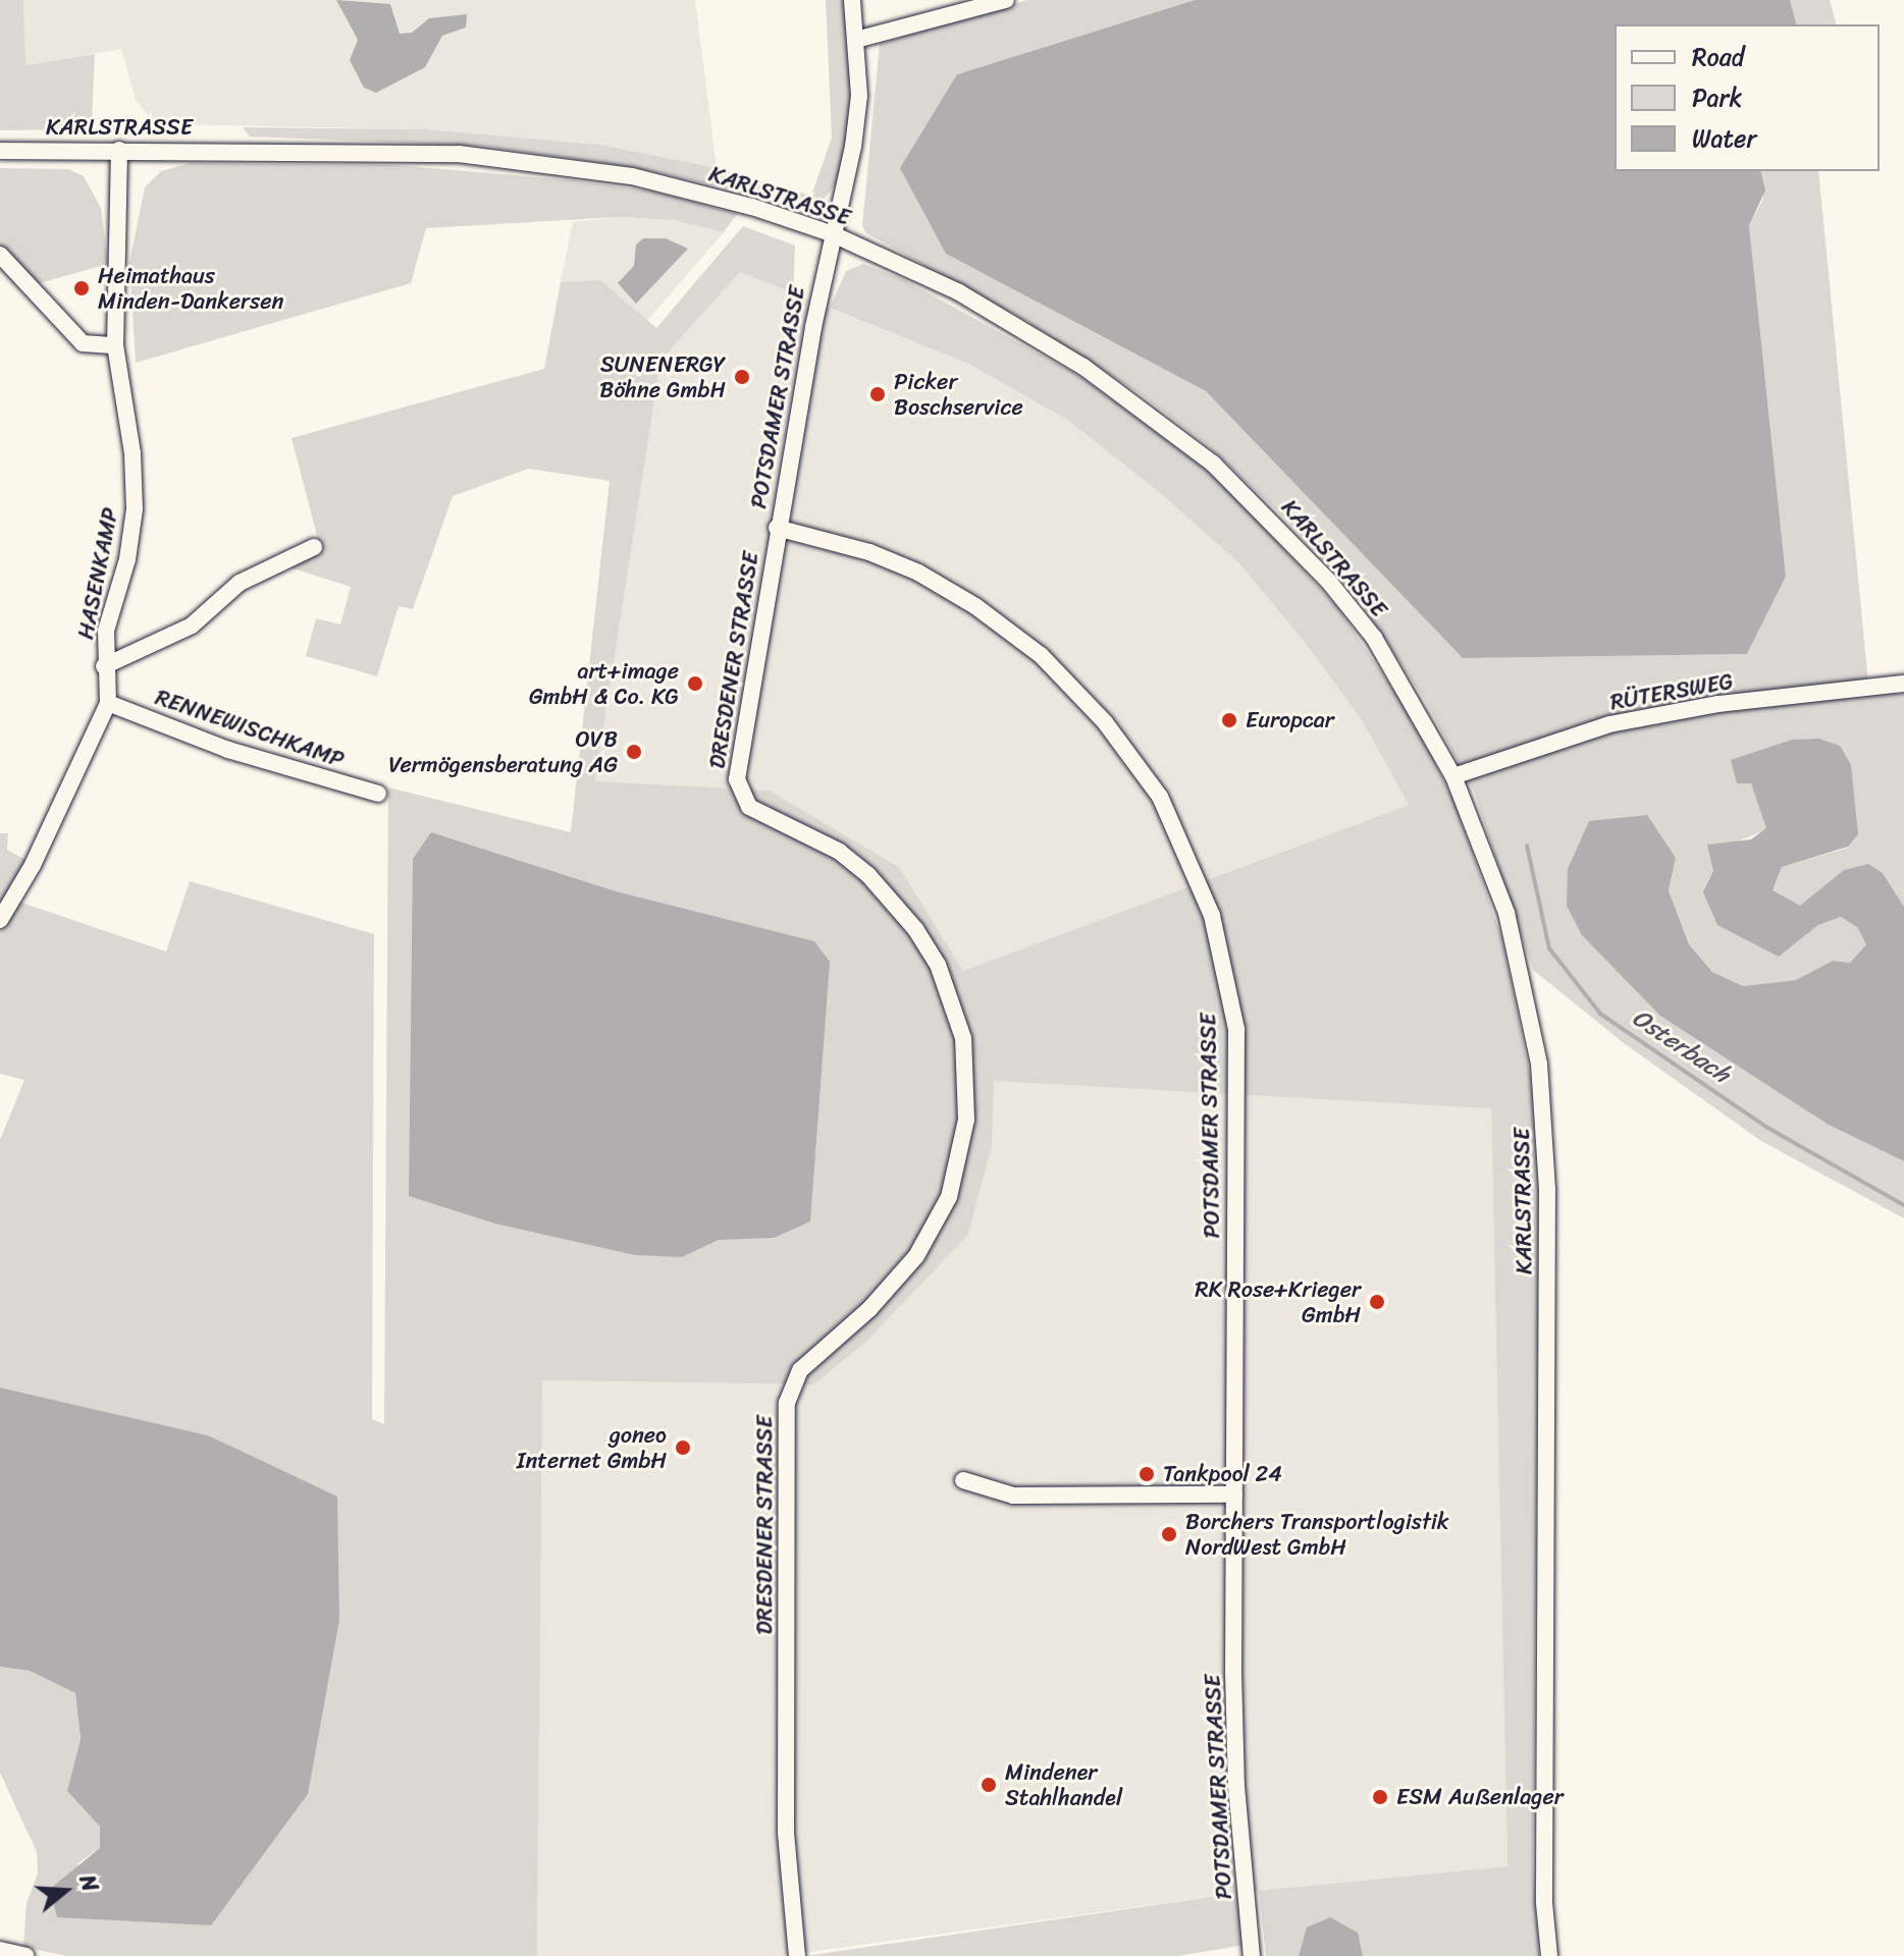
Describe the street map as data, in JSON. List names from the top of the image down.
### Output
{
  "streets": {
    "street": [
      "KARLSTRASSE",
      "POTSDAMER STRASSE",
      "HASENKAMP",
      "DRESDENER STRASSE",
      "RÜTERSWEG",
      "RENNEWISCHKAMP"
    ]
  },
  "crossings": [
    ["KARLSTRASSE", "POTSDAMER STRASSE"],
    ["KARLSTRASSE", "HASENKAMP"],
    ["KARLSTRASSE", "RÜTERSWEG"],
    ["POTSDAMER STRASSE", "DRESDENER STRASSE"],
    ["HASENKAMP", "RENNEWISCHKAMP"]
  ],
  "water": ["Osterbach"],
  "places": [
    "Heimathaus Minden-Dankersen",
    "SUNENERGY Böhne GmbH",
    "Picker Boschservice",
    "art+image GmbH & Co. KG",
    "Europcar",
    "OVB Vermögensberatung AG",
    "RK Rose+Krieger GmbH",
    "goneo Internet GmbH",
    "Tankpool 24",
    "Borchers Transportlogistik NordWest GmbH",
    "Mindener Stahlhandel",
    "ESM Außenlager"
  ],
  "legend": ["Road", "Park", "Water"],
  "north": "right"
}
